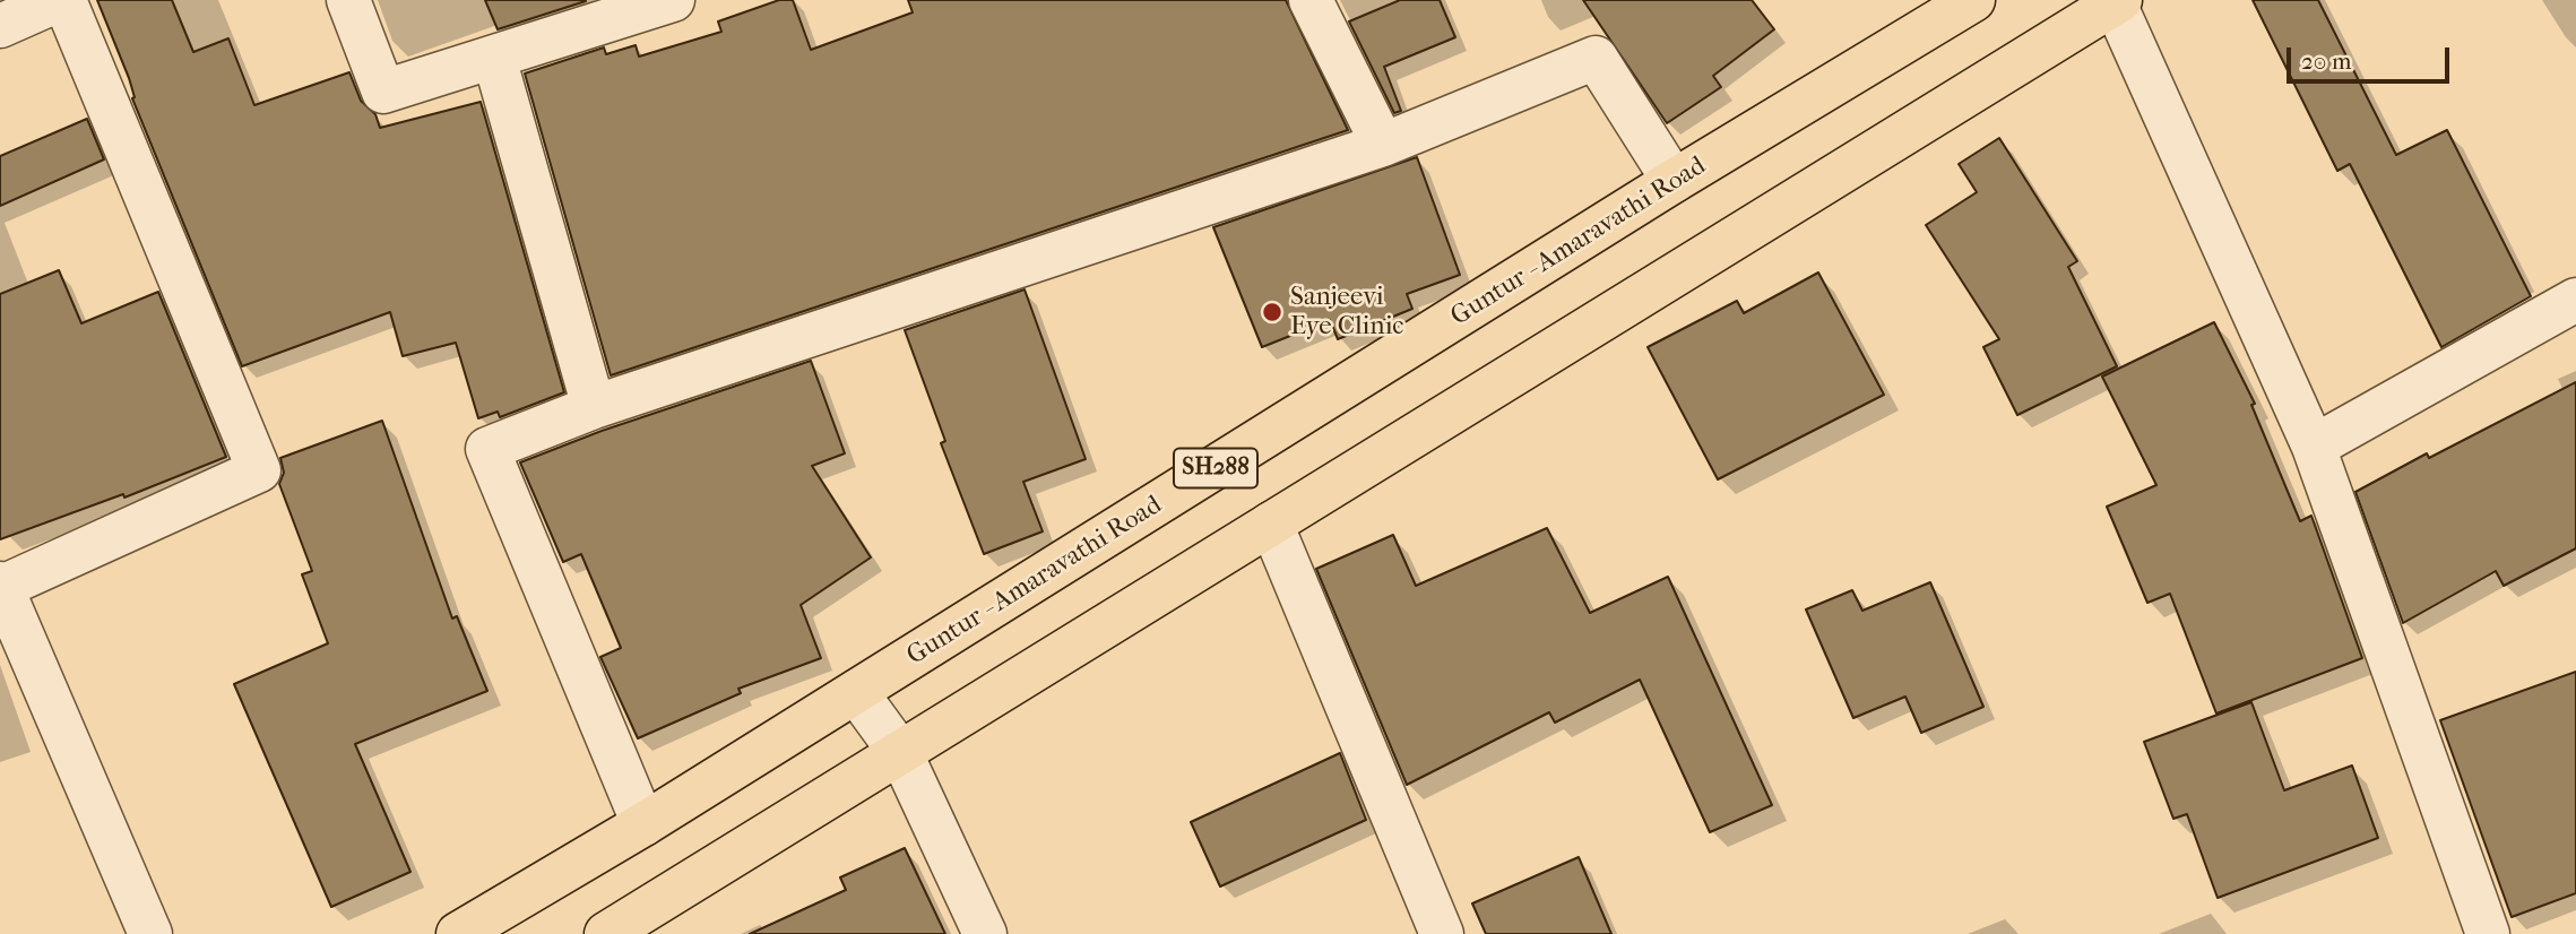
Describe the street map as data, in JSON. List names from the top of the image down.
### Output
{
  "streets": {
    "main road": ["Guntur - Amaravathi Road", "SH288"]
  },
  "places": ["Sanjeevi Eye Clinic"],
  "scale_bar": "20 m"
}
